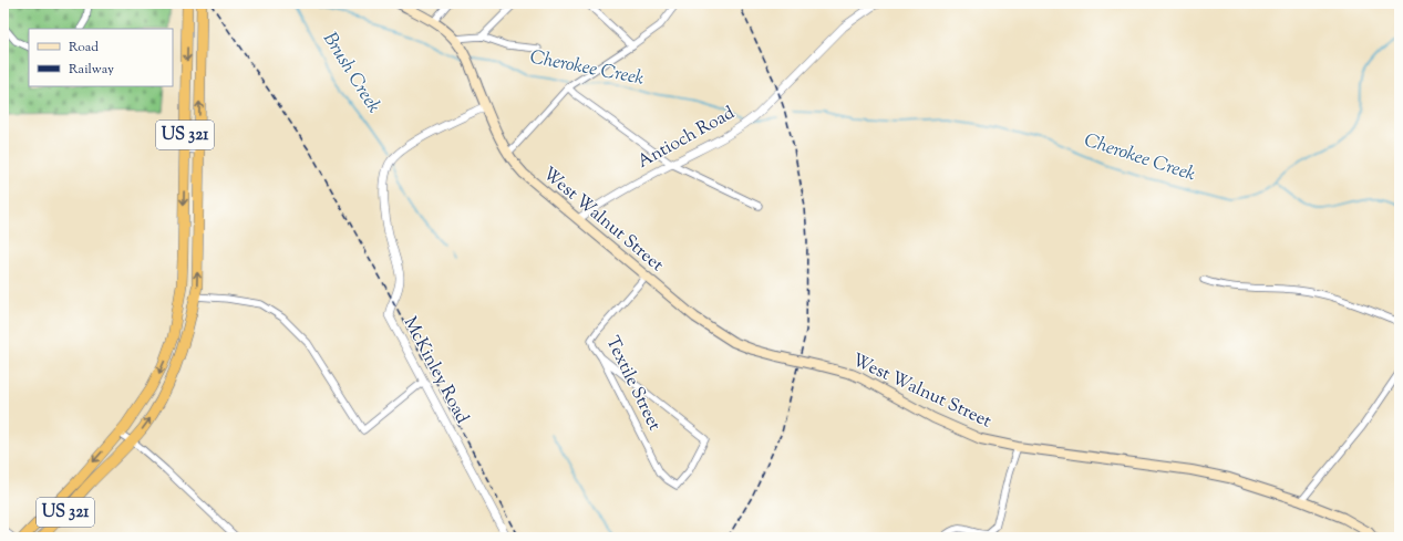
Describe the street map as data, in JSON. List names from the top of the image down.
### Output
{
  "streets": {
    "highway": ["US 321"],
    "main road": ["West Walnut Street"],
    "street": ["Antioch Road", "McKinley Road", "Textile Street"]
  },
  "crossings": [
    ["Antioch Road", "West Walnut Street"],
    ["West Walnut Street", "McKinley Road"],
    ["West Walnut Street", "Textile Street"]
  ],
  "water": ["Cherokee Creek", "Brush Creek"],
  "legend": ["Road", "Railway"]
}
